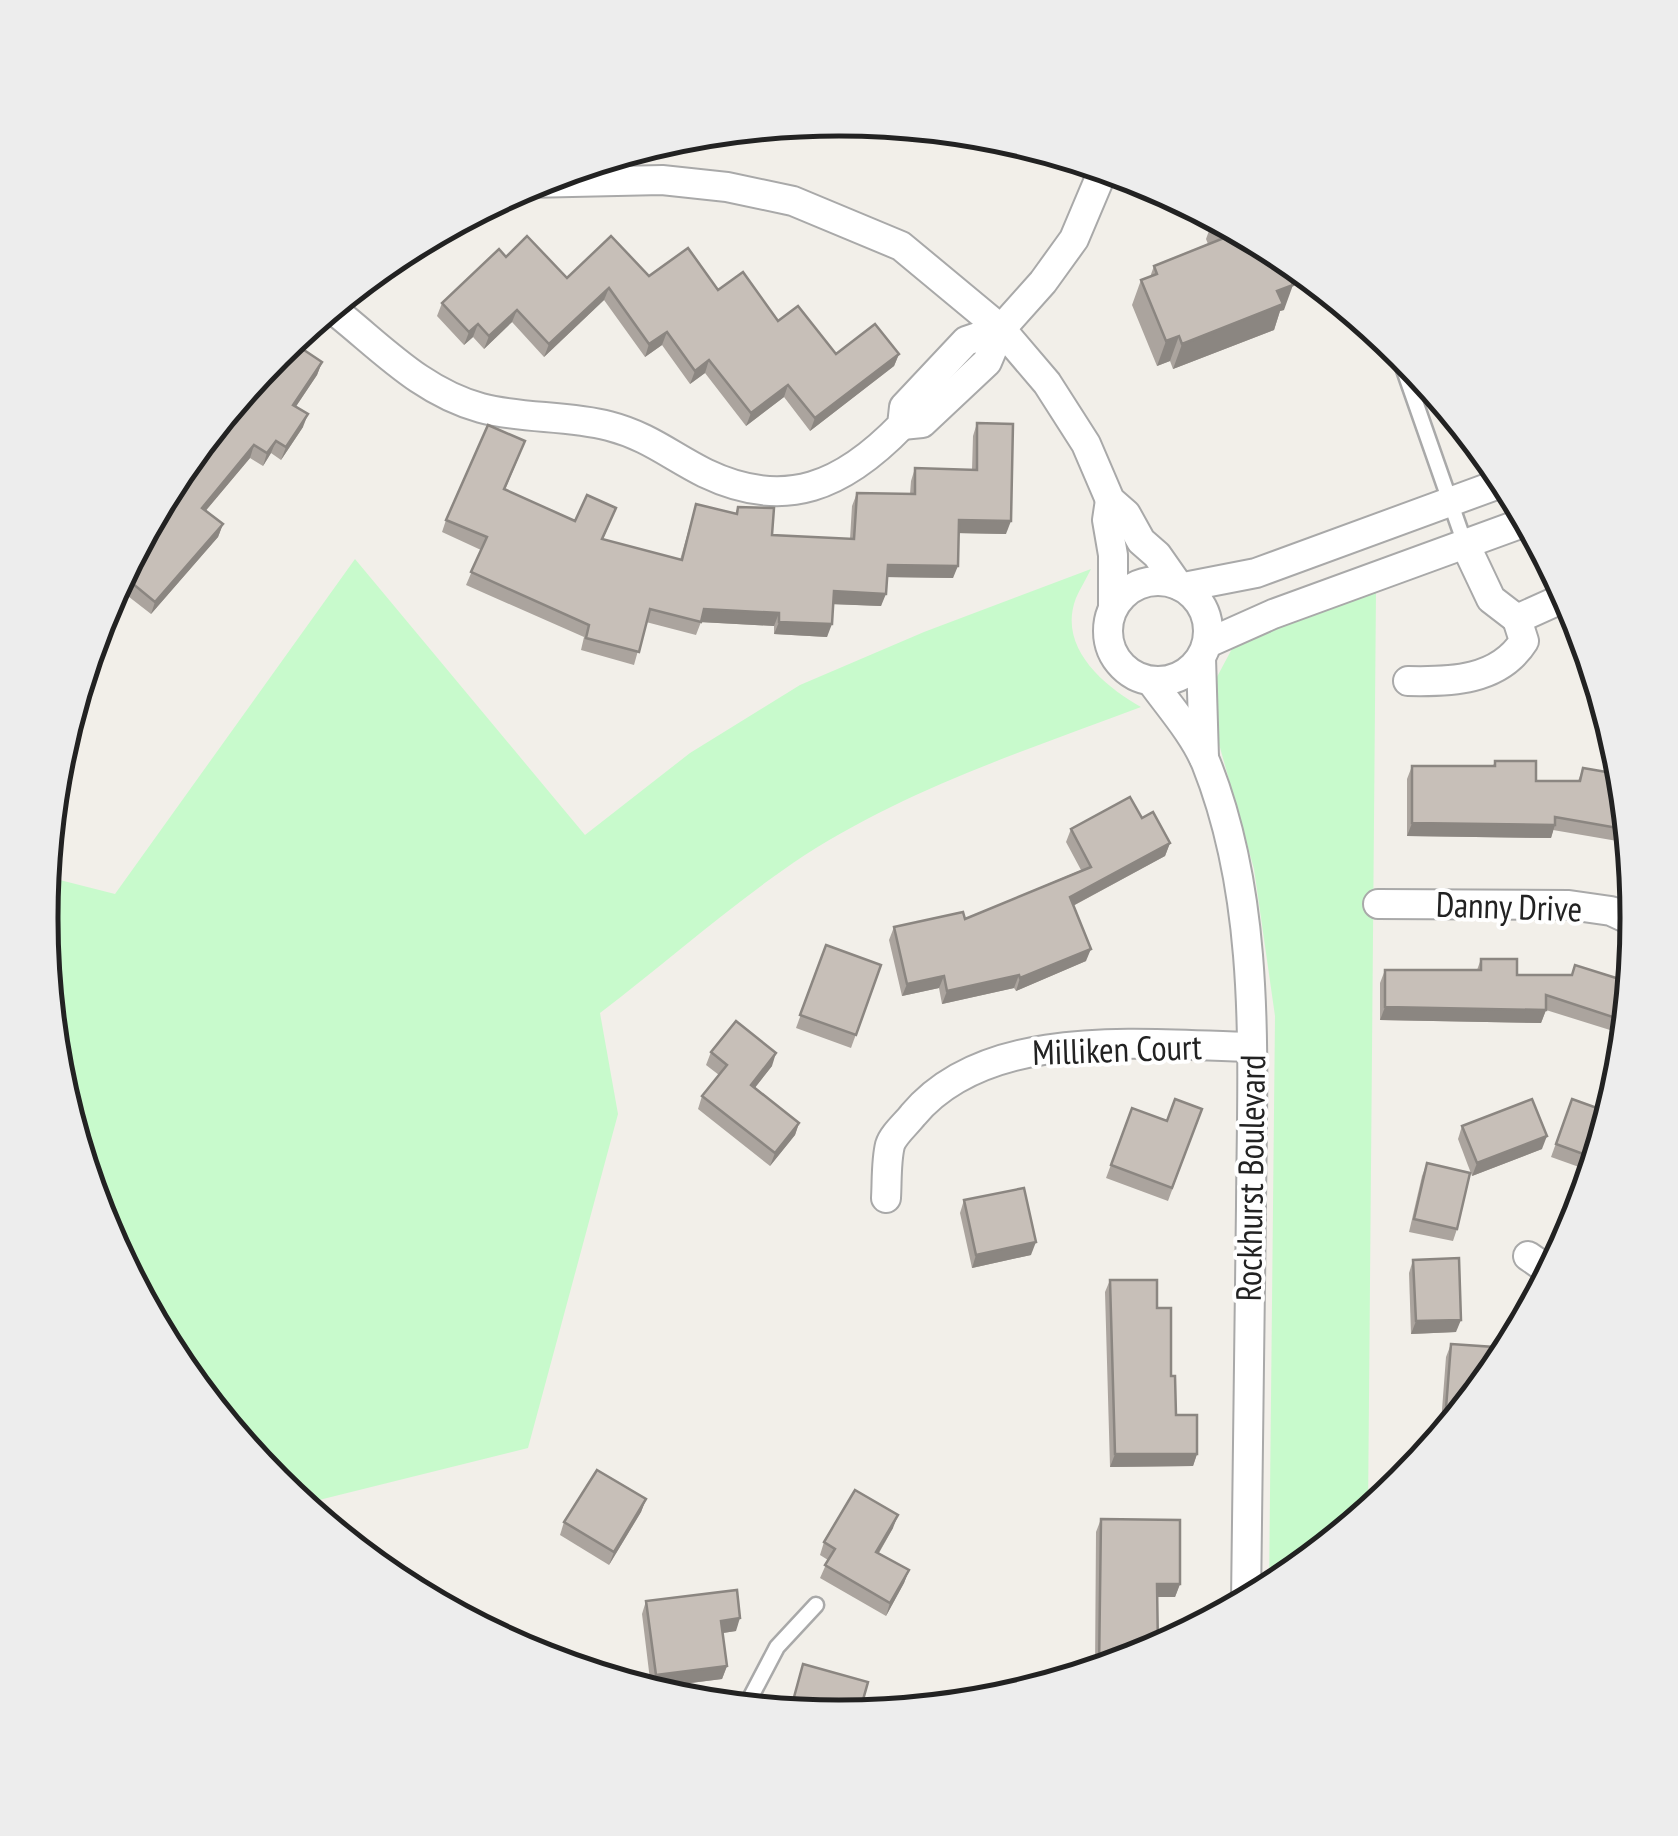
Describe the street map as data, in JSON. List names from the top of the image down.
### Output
{
  "streets": {
    "street": ["Danny Drive", "Milliken Court", "Rockhurst Boulevard"]
  },
  "crossings": [
    ["Milliken Court", "Rockhurst Boulevard"]
  ]
}
